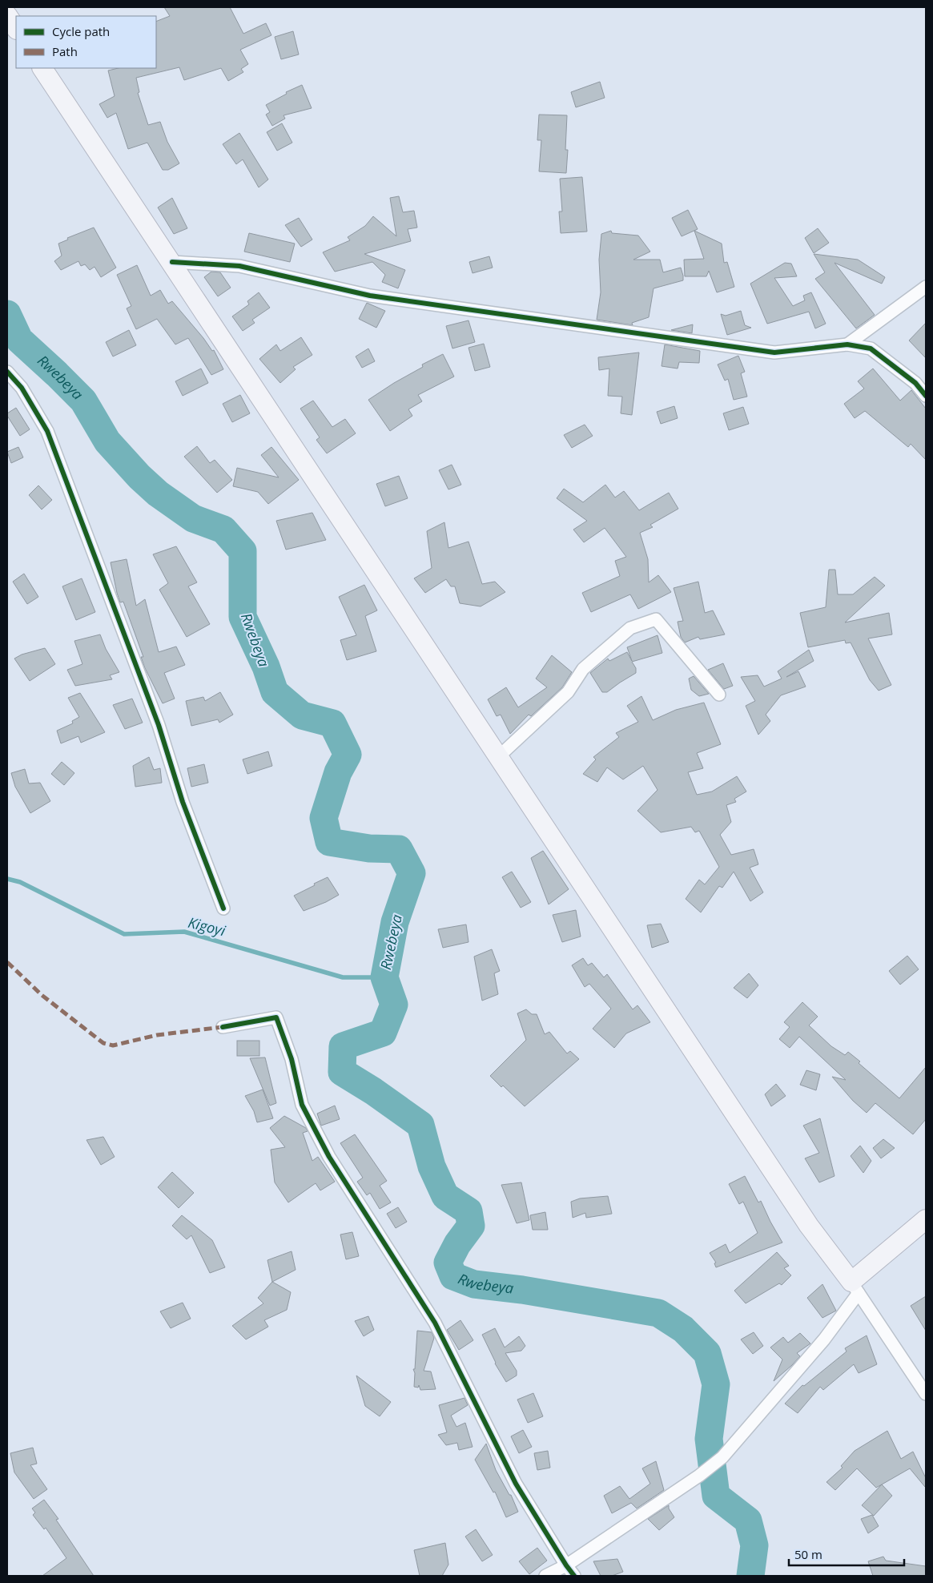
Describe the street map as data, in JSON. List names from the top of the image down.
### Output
{
  "water": ["Rwebeya", "Kigoyi"],
  "legend": ["Cycle path", "Path"],
  "scale_bar": "50 m"
}
